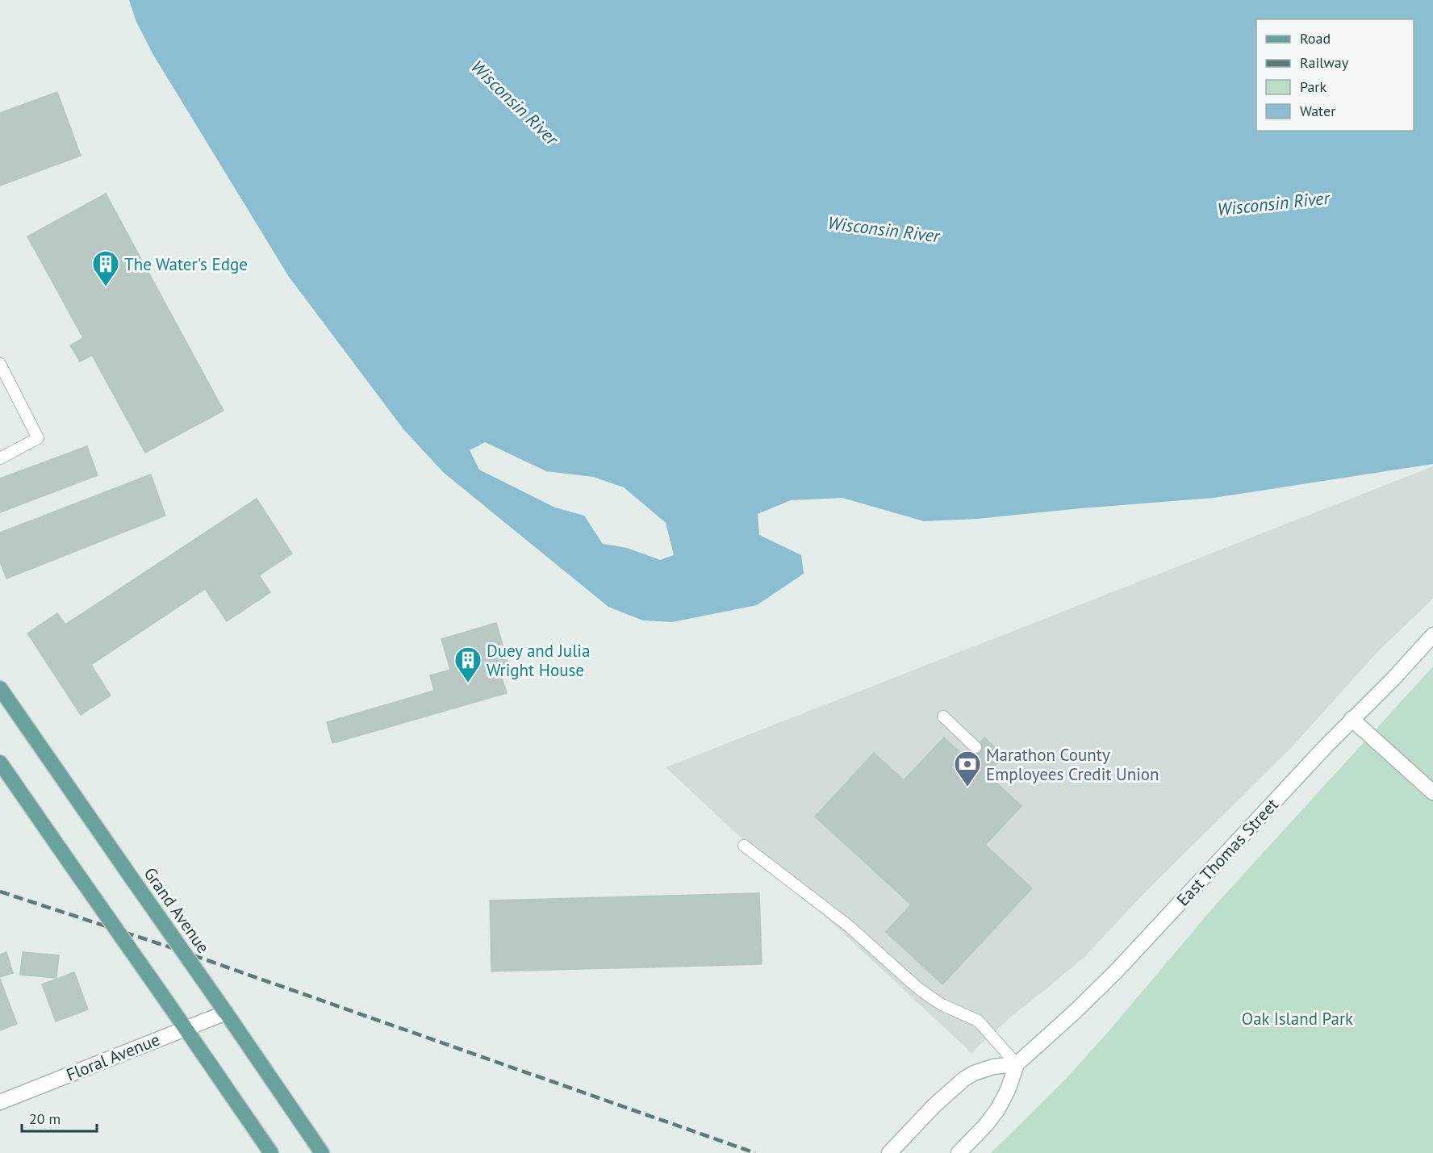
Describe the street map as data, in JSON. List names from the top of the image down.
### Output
{
  "streets": {
    "main road": ["East Thomas Street", "Grand Avenue", "Floral Avenue"]
  },
  "crossings": [
    ["Grand Avenue", "Floral Avenue"]
  ],
  "water": ["Wisconsin River"],
  "parks": ["Oak Island Park"],
  "places": {
    "building": ["The Water's Edge", "Duey and Julia Wright House"],
    "bank": ["Marathon County Employees Credit Union"]
  },
  "legend": [
    "Road",
    "Railway",
    "Park",
    "Water"
  ],
  "scale_bar": "20 m"
}
